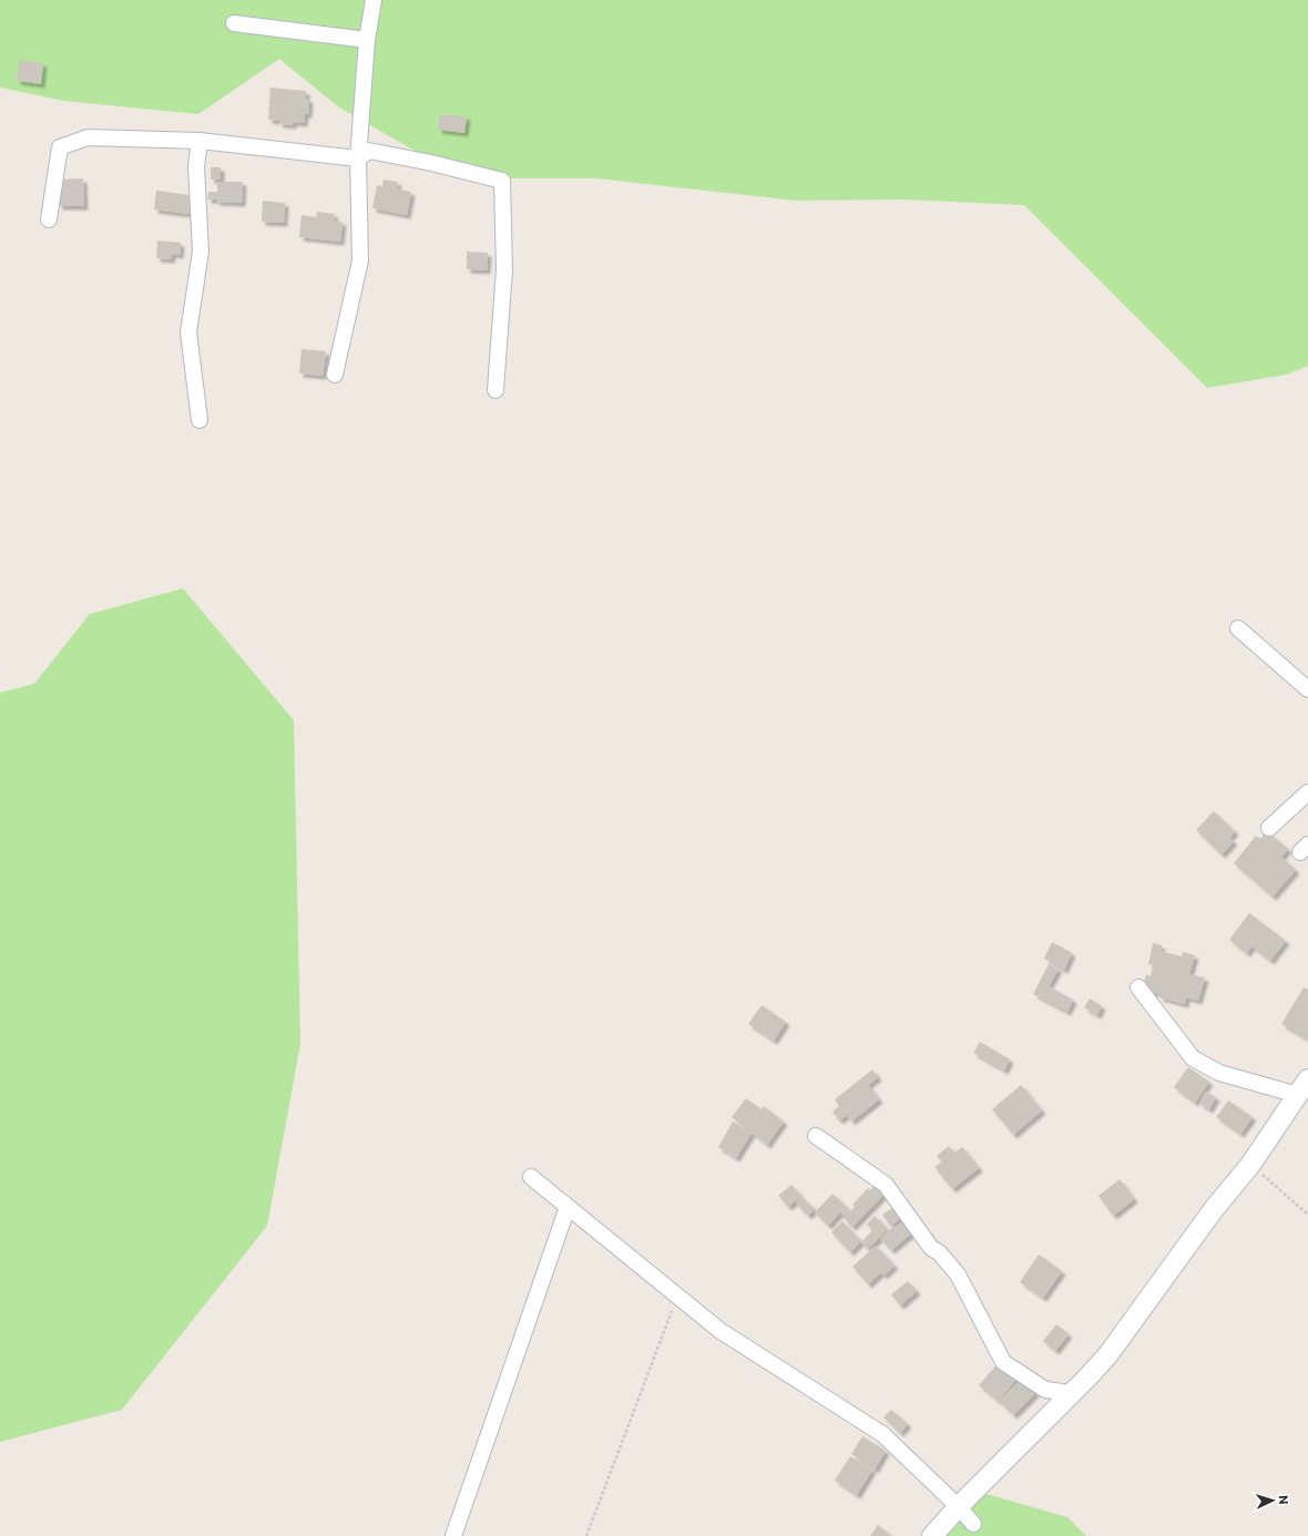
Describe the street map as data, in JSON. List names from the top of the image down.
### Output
{
  "north": "right"
}
